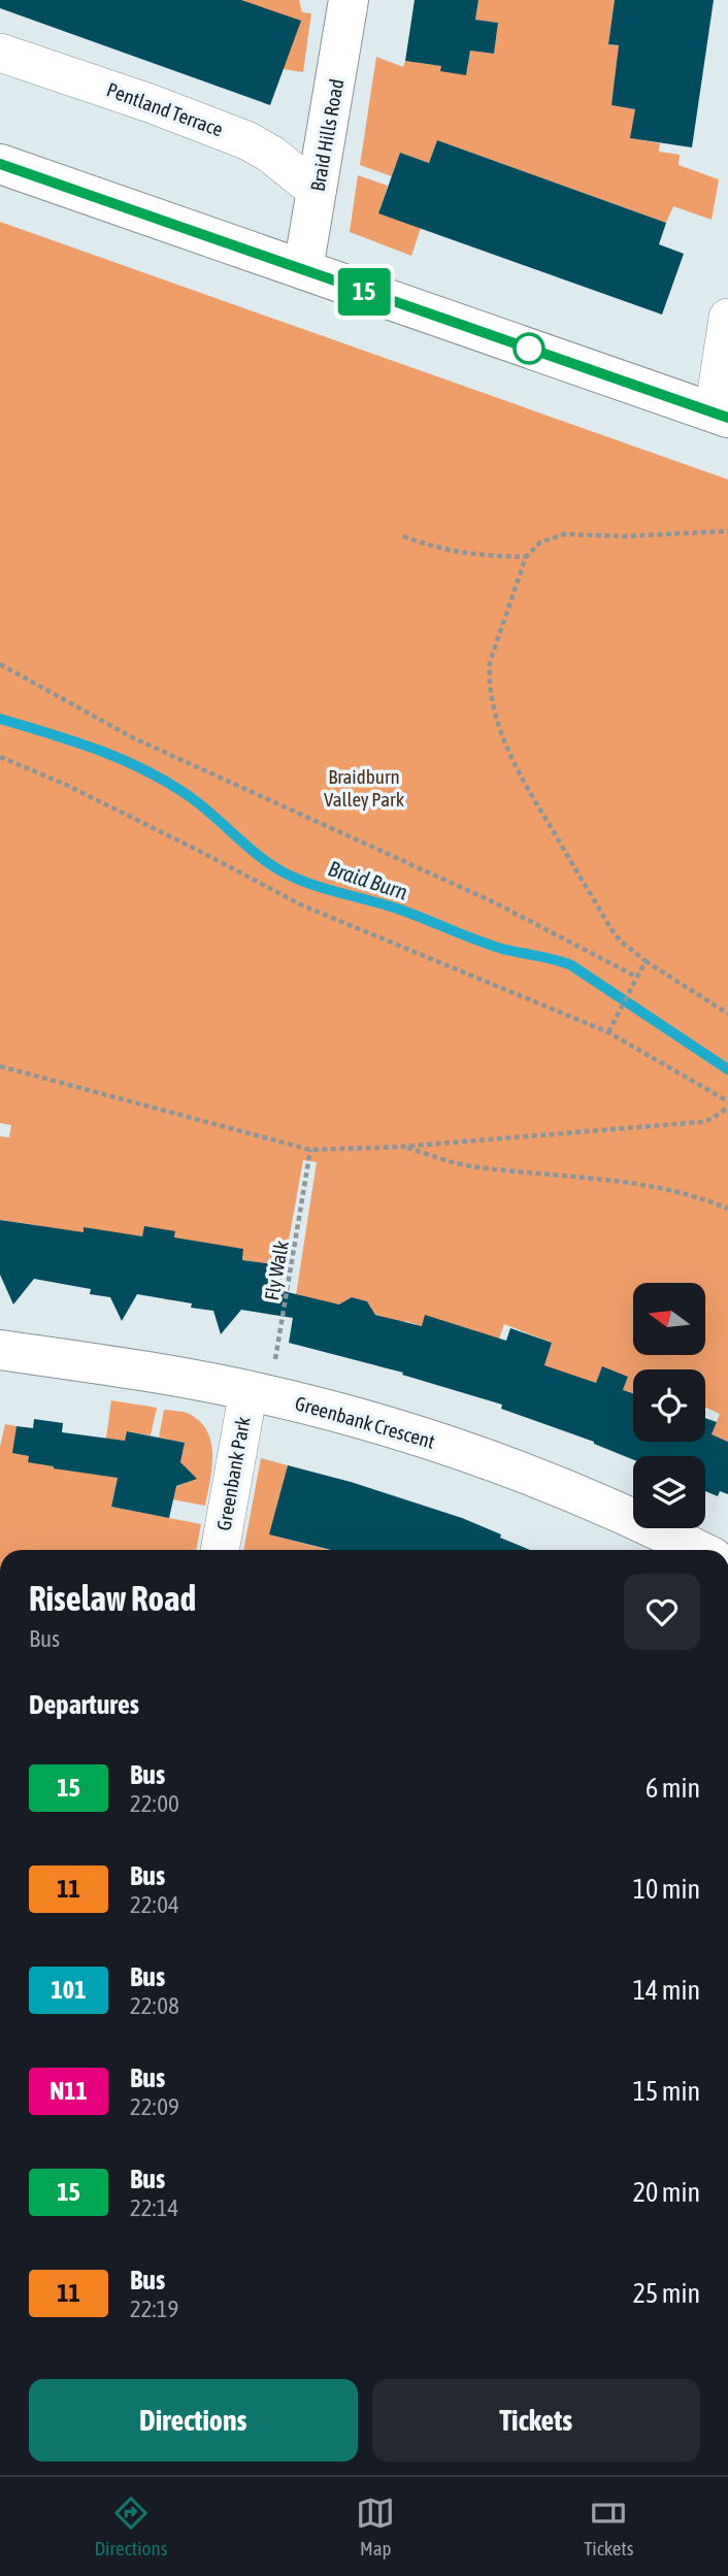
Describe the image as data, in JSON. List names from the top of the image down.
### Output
{
  "streets": {
    "street": [
      "Pentland Terrace",
      "Braid Hills Road",
      "Greenbank Crescent",
      "Greenbank Park"
    ],
    "path": ["Fly Walk"]
  },
  "crossings": [
    ["Pentland Terrace", "Braid Hills Road"],
    ["Fly Walk", "Greenbank Crescent"],
    ["Fly Walk", "Greenbank Park"],
    ["Greenbank Crescent", "Greenbank Park"]
  ],
  "water": ["Braid Burn"],
  "parks": ["Braidburn Valley Park"],
  "lines": ["bus line 15"],
  "north": "left",
  "page": {
    "on_map": "15",
    "heading": [
      ["Riselaw Road", "Bus"],
      "Departures"
    ],
    "list": [
      {
        "mark": "15",
        "name": "Bus",
        "note": "22:00",
        "value": "6 min"
      },
      {
        "mark": "11",
        "name": "Bus",
        "note": "22:04",
        "value": "10 min"
      },
      {
        "mark": "101",
        "name": "Bus",
        "note": "22:08",
        "value": "14 min"
      },
      {
        "mark": "N11",
        "name": "Bus",
        "note": "22:09",
        "value": "15 min"
      },
      {
        "mark": "15",
        "name": "Bus",
        "note": "22:14",
        "value": "20 min"
      },
      {
        "mark": "11",
        "name": "Bus",
        "note": "22:19",
        "value": "25 min"
      }
    ],
    "buttons": ["Directions", "Tickets"],
    "tabs": ["Directions", "Map", "Tickets"]
  }
}
